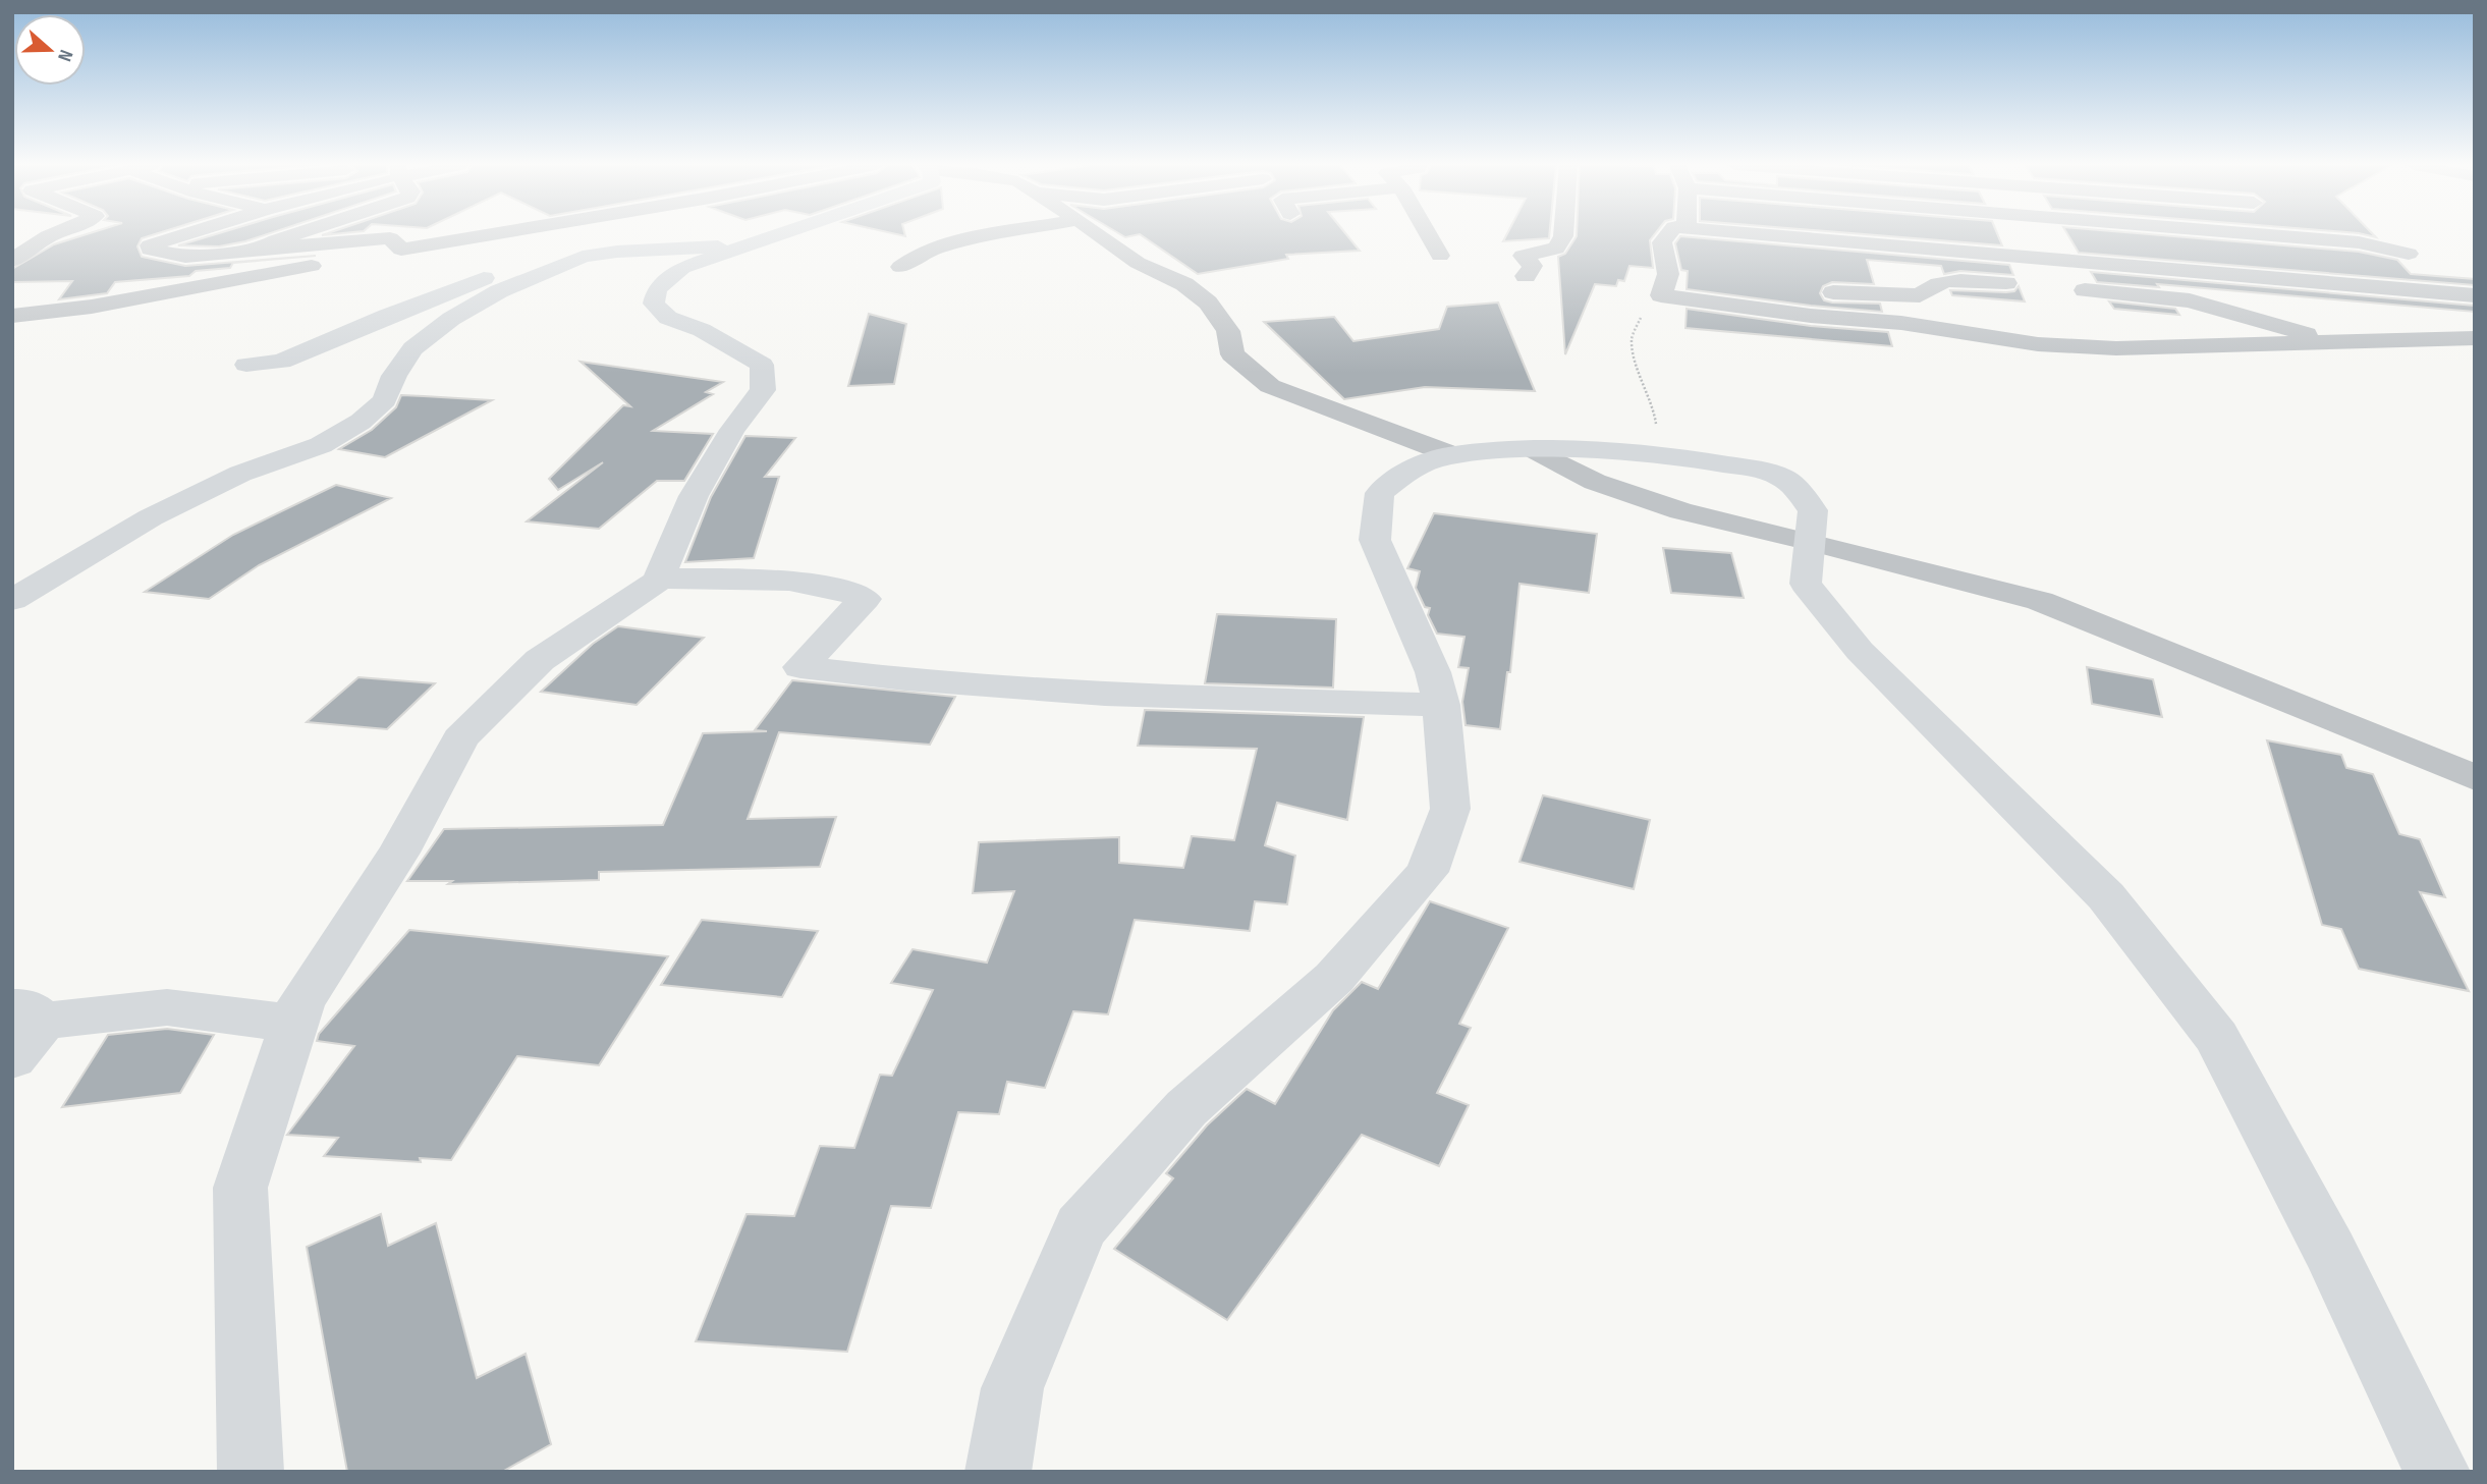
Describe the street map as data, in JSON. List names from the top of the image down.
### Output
{
  "north": "right"
}
